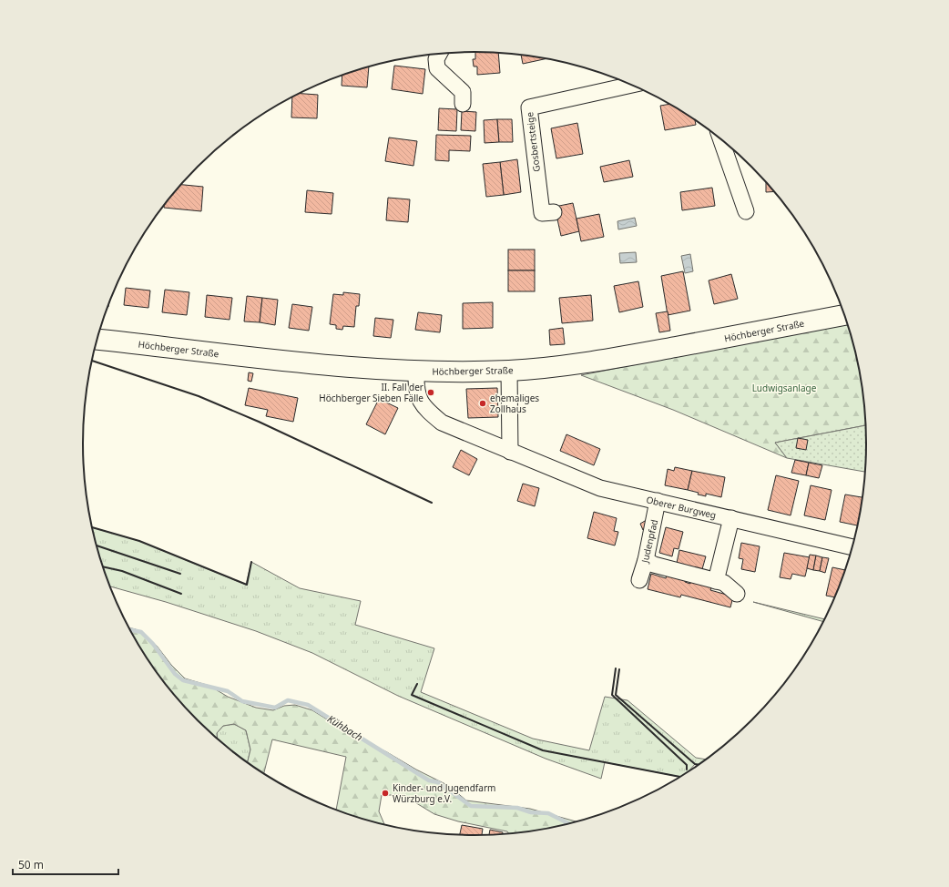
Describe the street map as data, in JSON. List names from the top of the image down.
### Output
{
  "streets": {
    "main road": ["Höchberger Straße"],
    "street": ["Gosbertsteige", "Oberer Burgweg", "Judenpfad"]
  },
  "crossings": [
    ["Höchberger Straße", "Oberer Burgweg"],
    ["Oberer Burgweg", "Judenpfad"]
  ],
  "water": ["Kühbach"],
  "parks": ["Ludwigsanlage"],
  "places": ["II. Fall der Höchberger Sieben Fälle", "ehemaliges Zollhaus", "Kinder- und Jugendfarm Würzburg e.V."],
  "scale_bar": "50 m"
}
